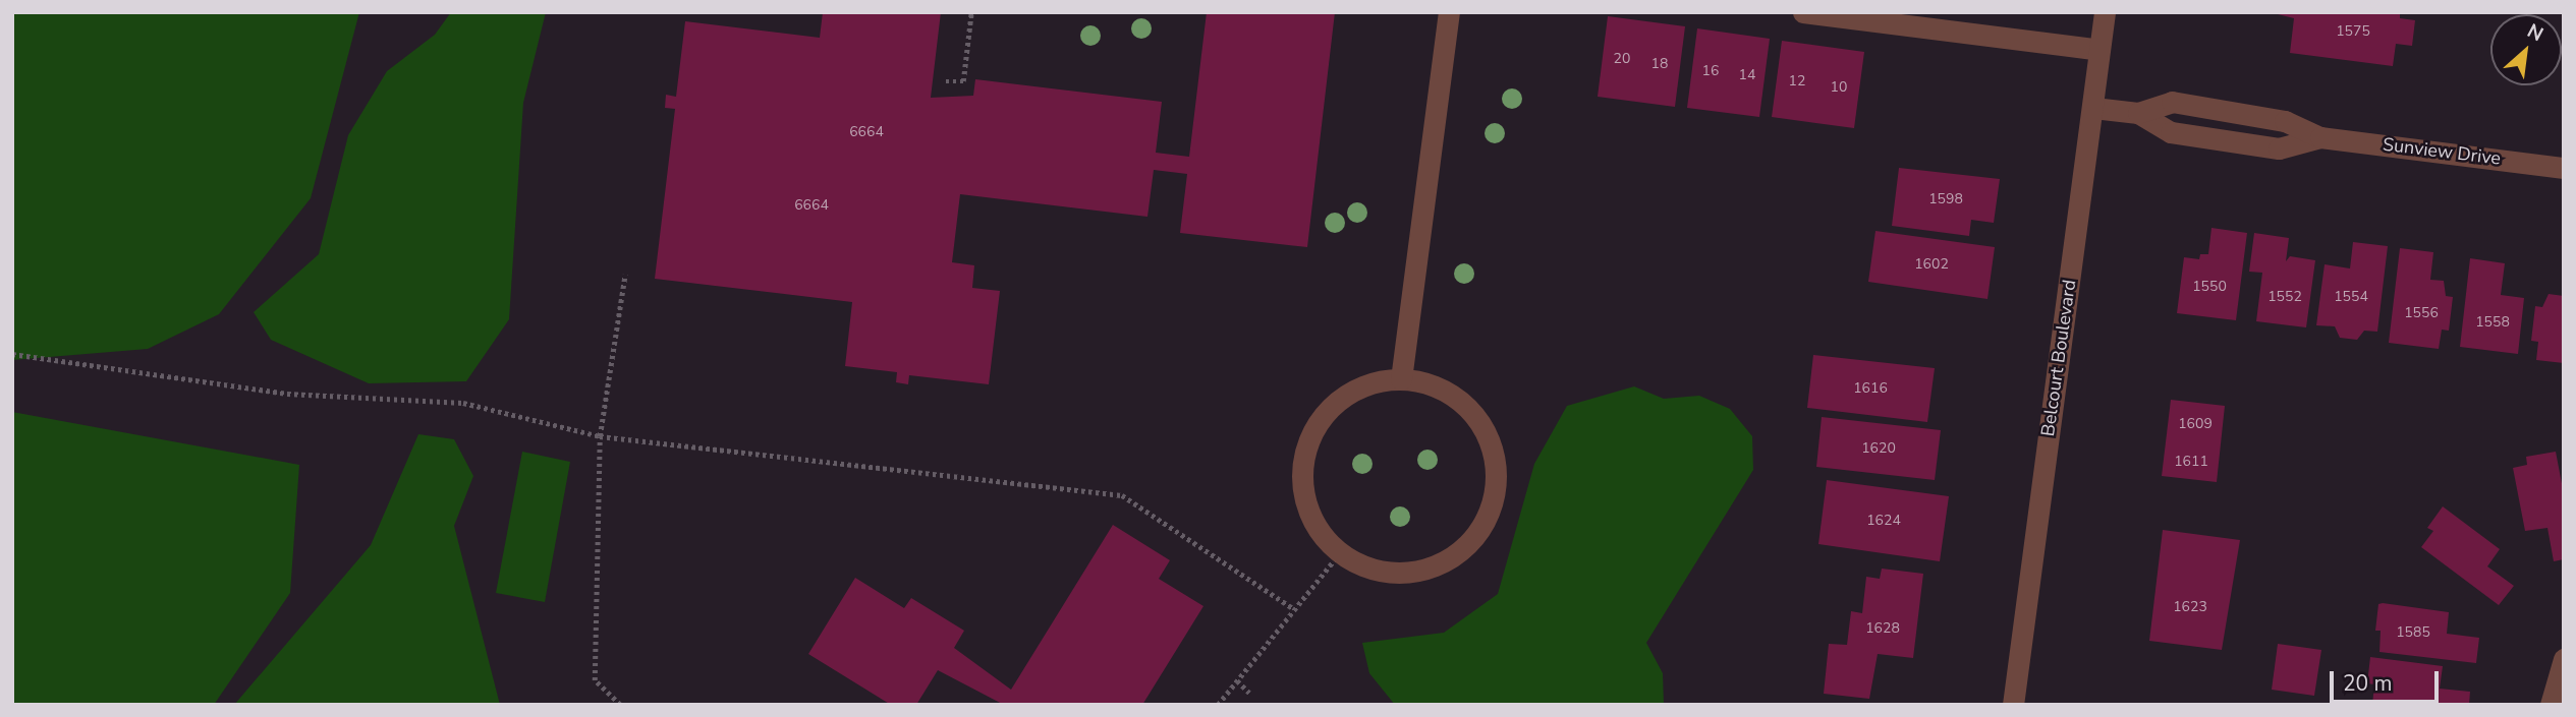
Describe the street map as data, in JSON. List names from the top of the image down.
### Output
{
  "streets": {
    "street": ["Sunview Drive", "Belcourt Boulevard"]
  },
  "crossings": [
    ["Sunview Drive", "Belcourt Boulevard"]
  ],
  "house_numbers": [
    "1575",
    "20",
    "18",
    "16",
    "14",
    "12",
    "10",
    "6664",
    "1598",
    "6664",
    "1602",
    "1550",
    "1552",
    "1554",
    "1556",
    "1558",
    "1616",
    "1609",
    "1620",
    "1611",
    "1624",
    "1623",
    "1628",
    "1585"
  ],
  "scale_bar": "20 m",
  "north": "top right"
}
